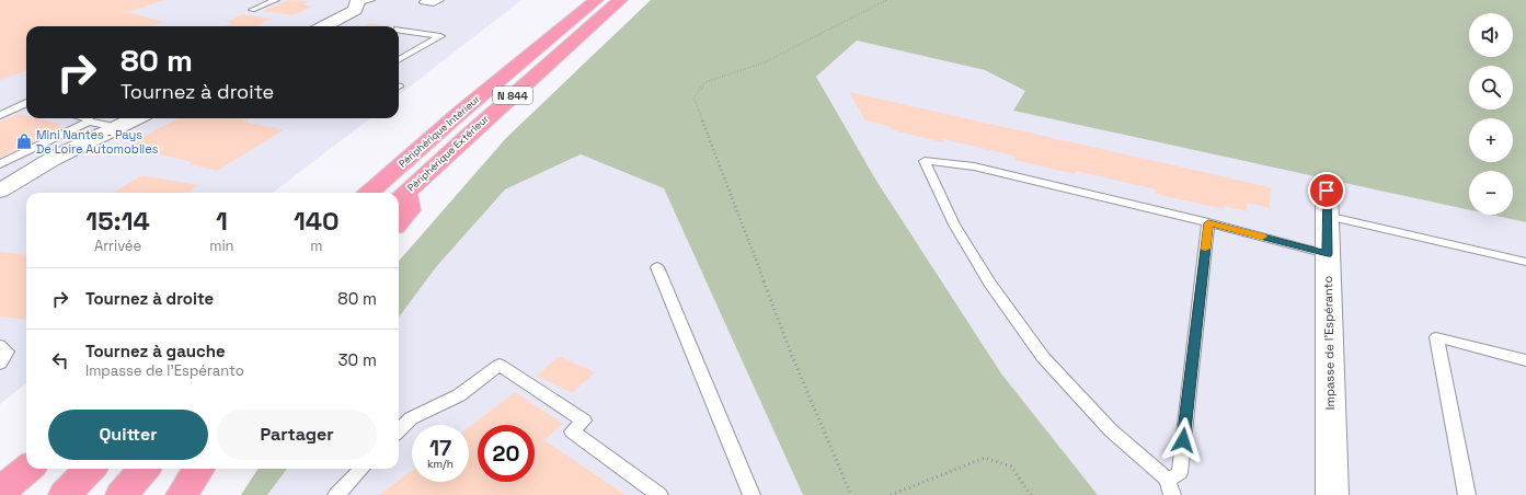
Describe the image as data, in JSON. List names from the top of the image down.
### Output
{
  "streets": {
    "highway": ["N 844", "Périphérique Intérieur", "Périphérique Extérieur"],
    "street": ["Impasse de l'Espéranto"]
  },
  "places": {
    "shop": ["Mini Nantes - Pays De Loire Automobiles"]
  },
  "page": {
    "map_buttons": ["+", "−"],
    "turn": ["80 m", "Tournez à droite"],
    "eta": [
      "15:14",
      "Arrivée",
      "1",
      "min",
      "140",
      "m"
    ],
    "list": [
      {
        "name": "Tournez à droite",
        "value": "80 m"
      },
      {
        "name": "Tournez à gauche",
        "note": "Impasse de l'Espéranto",
        "value": "30 m"
      }
    ],
    "buttons": ["Quitter", "Partager"],
    "speed": "17 km/h",
    "limit": "20"
  }
}
